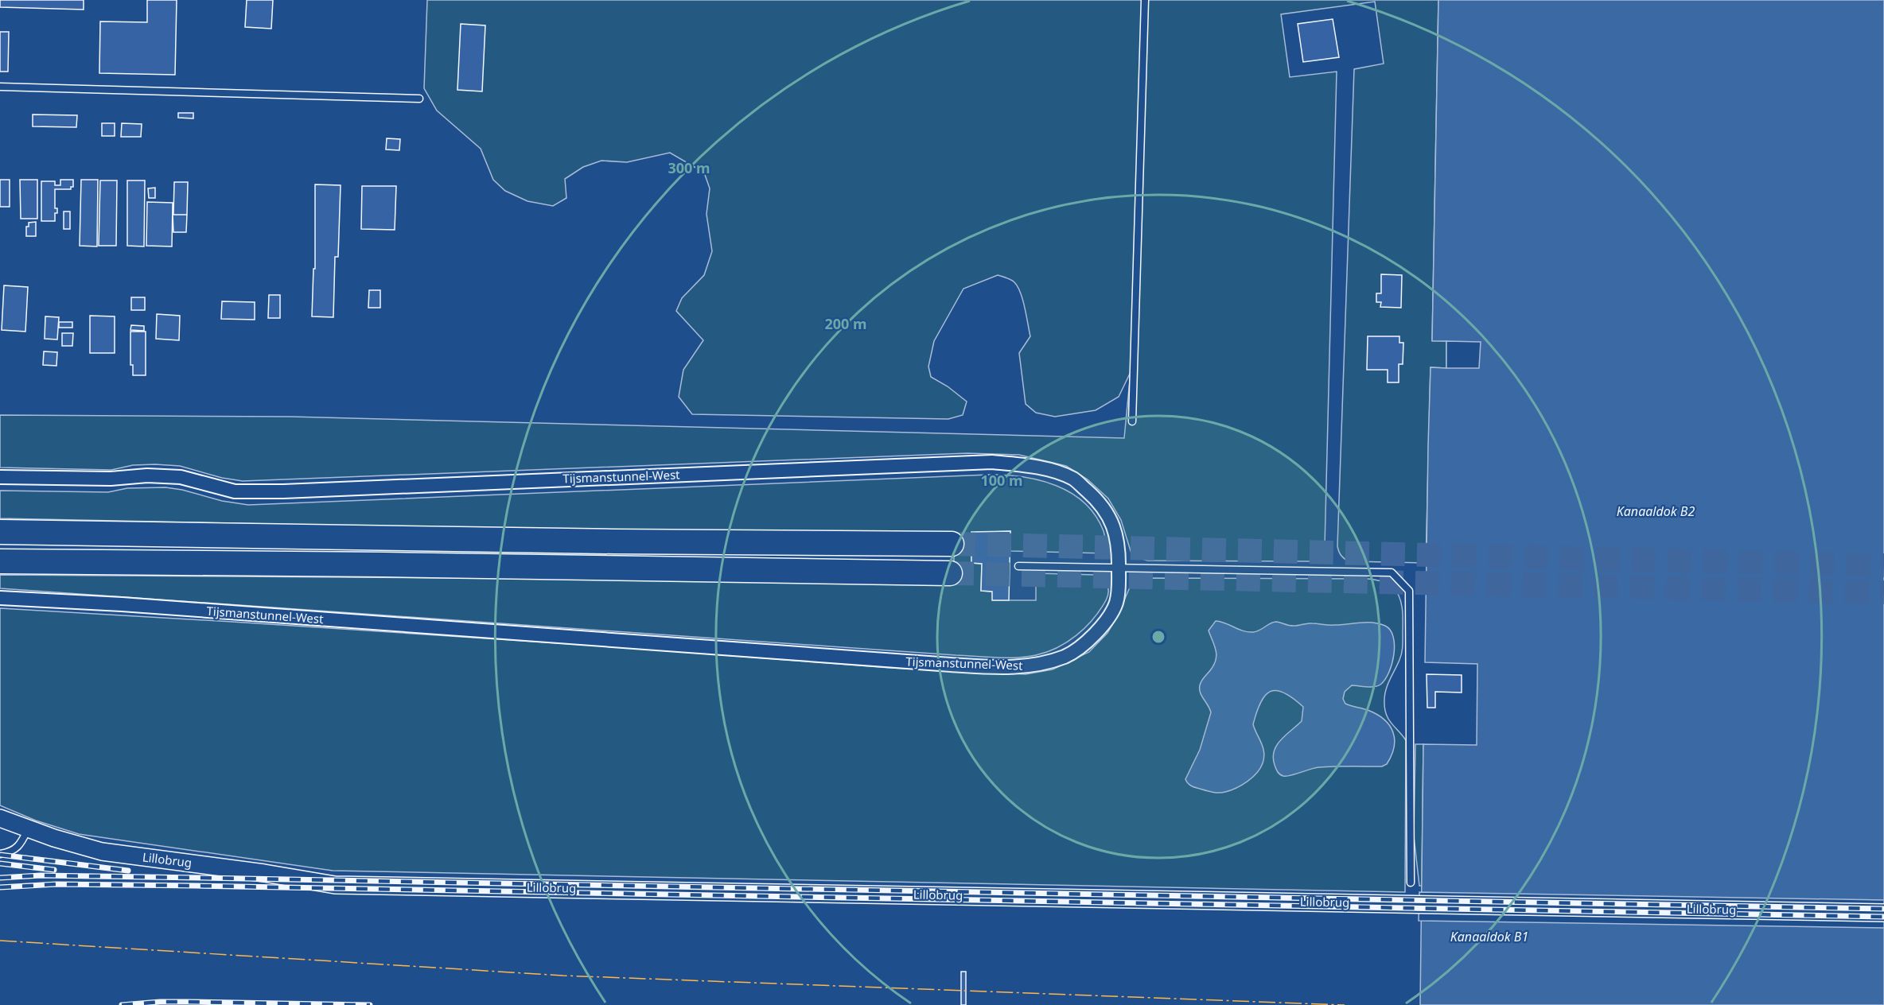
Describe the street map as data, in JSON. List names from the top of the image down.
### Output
{
  "streets": {
    "street": ["Tijsmanstunnel-West", "Lillobrug"]
  },
  "water": ["Kanaaldok B2", "Kanaaldok B1"],
  "rings": ["300 m", "200 m", "100 m"]
}
